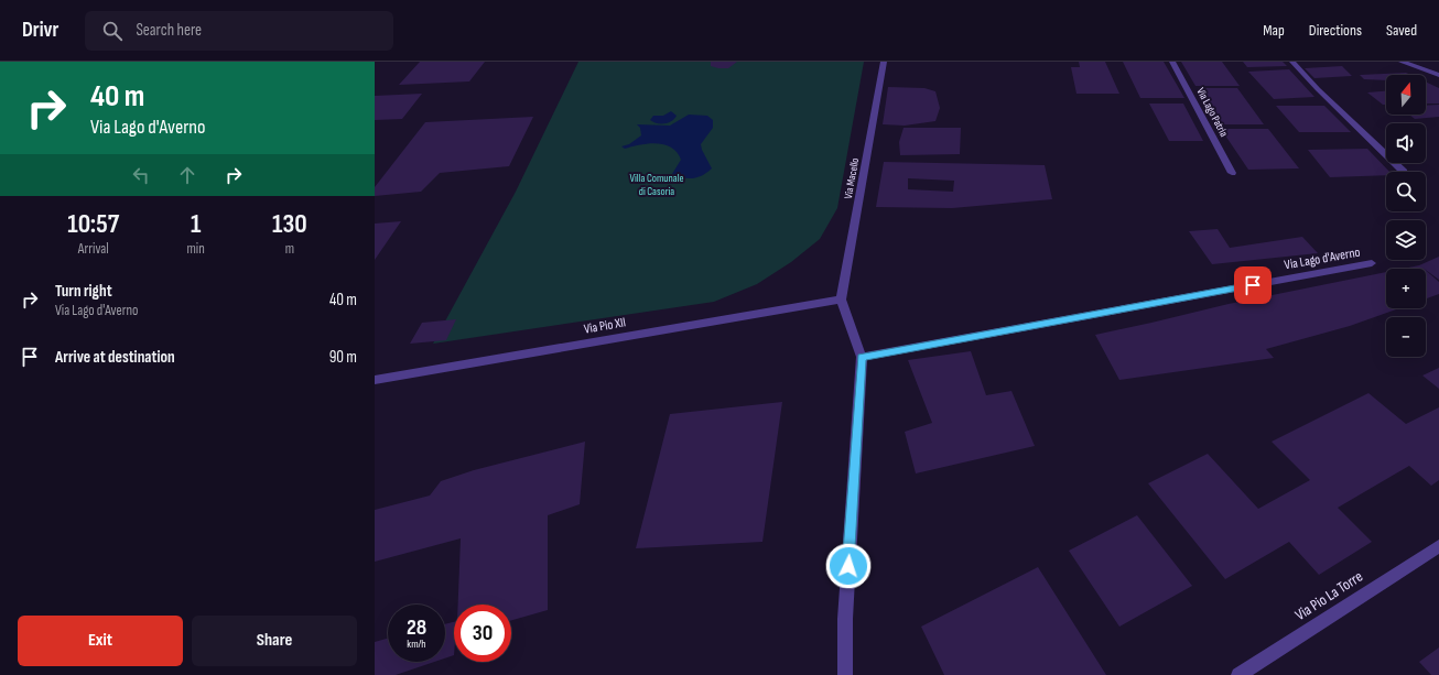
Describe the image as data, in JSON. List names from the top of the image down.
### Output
{
  "streets": {
    "street": [
      "Via Lago Patria",
      "Via Macello",
      "Via Lago d'Averno",
      "Via Pio XII",
      "Via Pio La Torre"
    ]
  },
  "crossings": [
    ["Via Macello", "Via Pio XII"]
  ],
  "parks": ["Villa Comunale di Casoria"],
  "north": "top",
  "page": {
    "header": "Drivr",
    "search": "Search here",
    "nav": ["Map", "Directions", "Saved"],
    "turn": ["40 m", "Via Lago d'Averno"],
    "map_buttons": ["+", "−"],
    "eta": [
      "10:57",
      "Arrival",
      "1",
      "min",
      "130",
      "m"
    ],
    "list": [
      {
        "name": "Turn right",
        "note": "Via Lago d'Averno",
        "value": "40 m"
      },
      {
        "name": "Arrive at destination",
        "value": "90 m"
      }
    ],
    "speed": "28 km/h",
    "limit": "30",
    "buttons": ["Exit", "Share"]
  }
}
